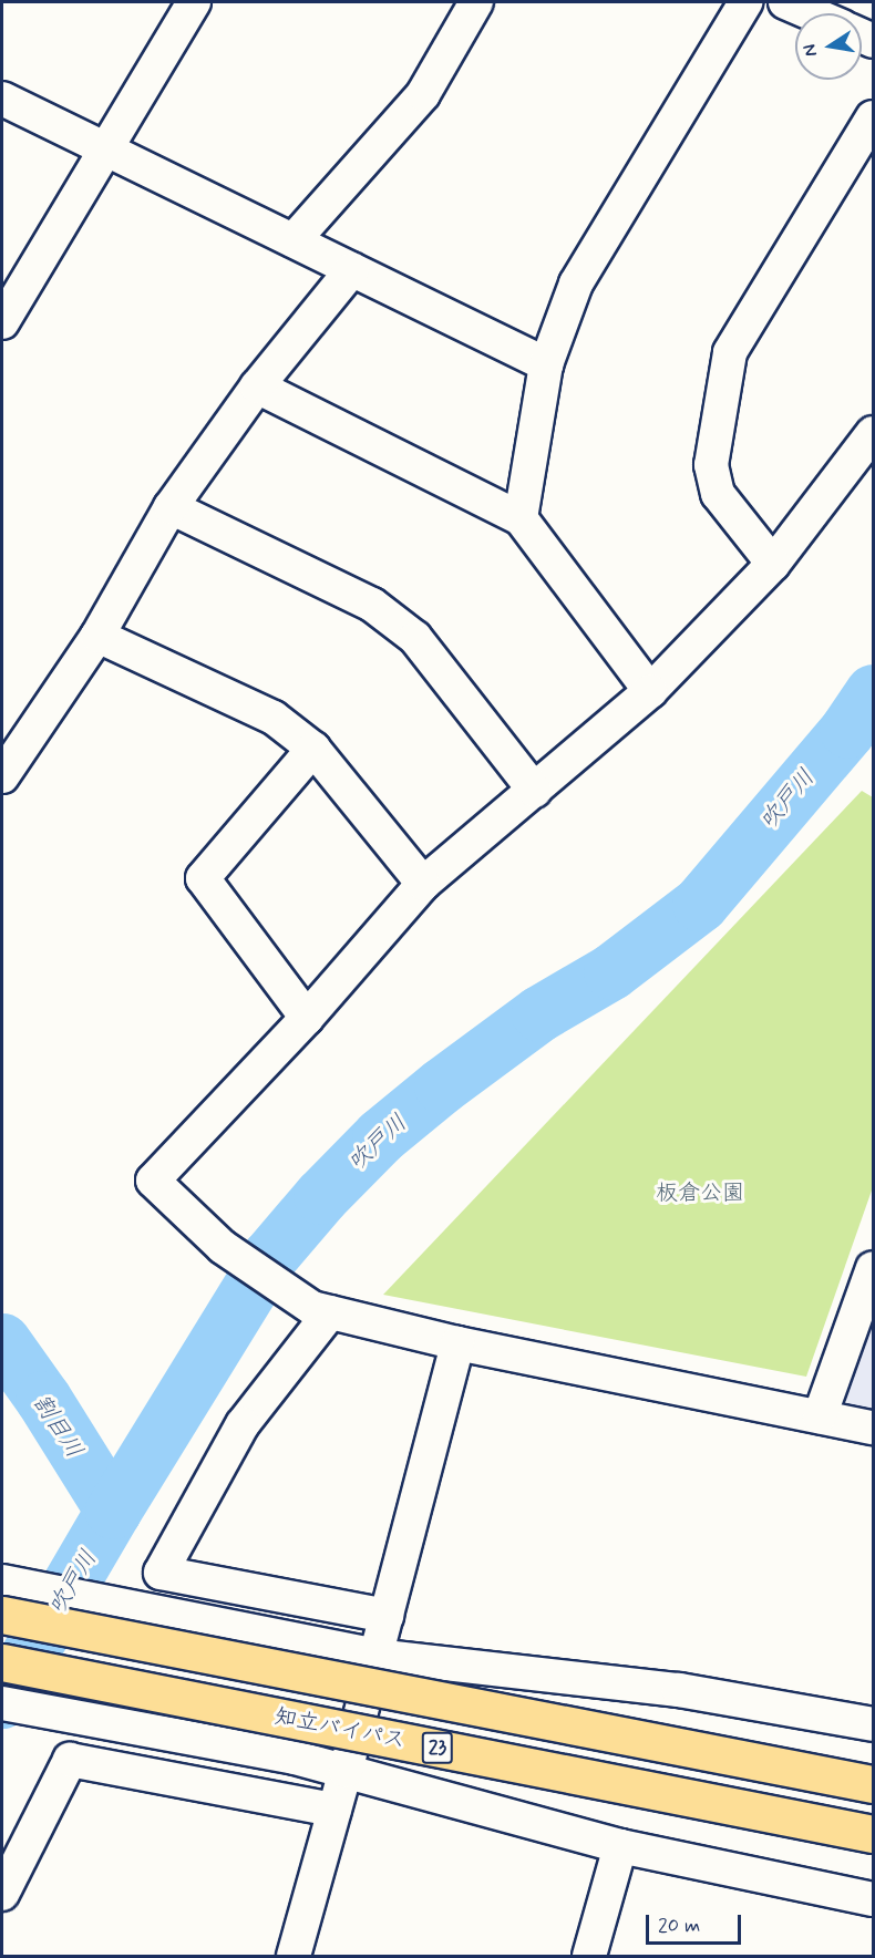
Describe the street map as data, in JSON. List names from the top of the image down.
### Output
{
  "streets": {
    "highway": ["知立バイパス", "23"]
  },
  "water": ["吹戸川", "割目川"],
  "parks": ["板倉公園"],
  "scale_bar": "20 m",
  "north": "left"
}
